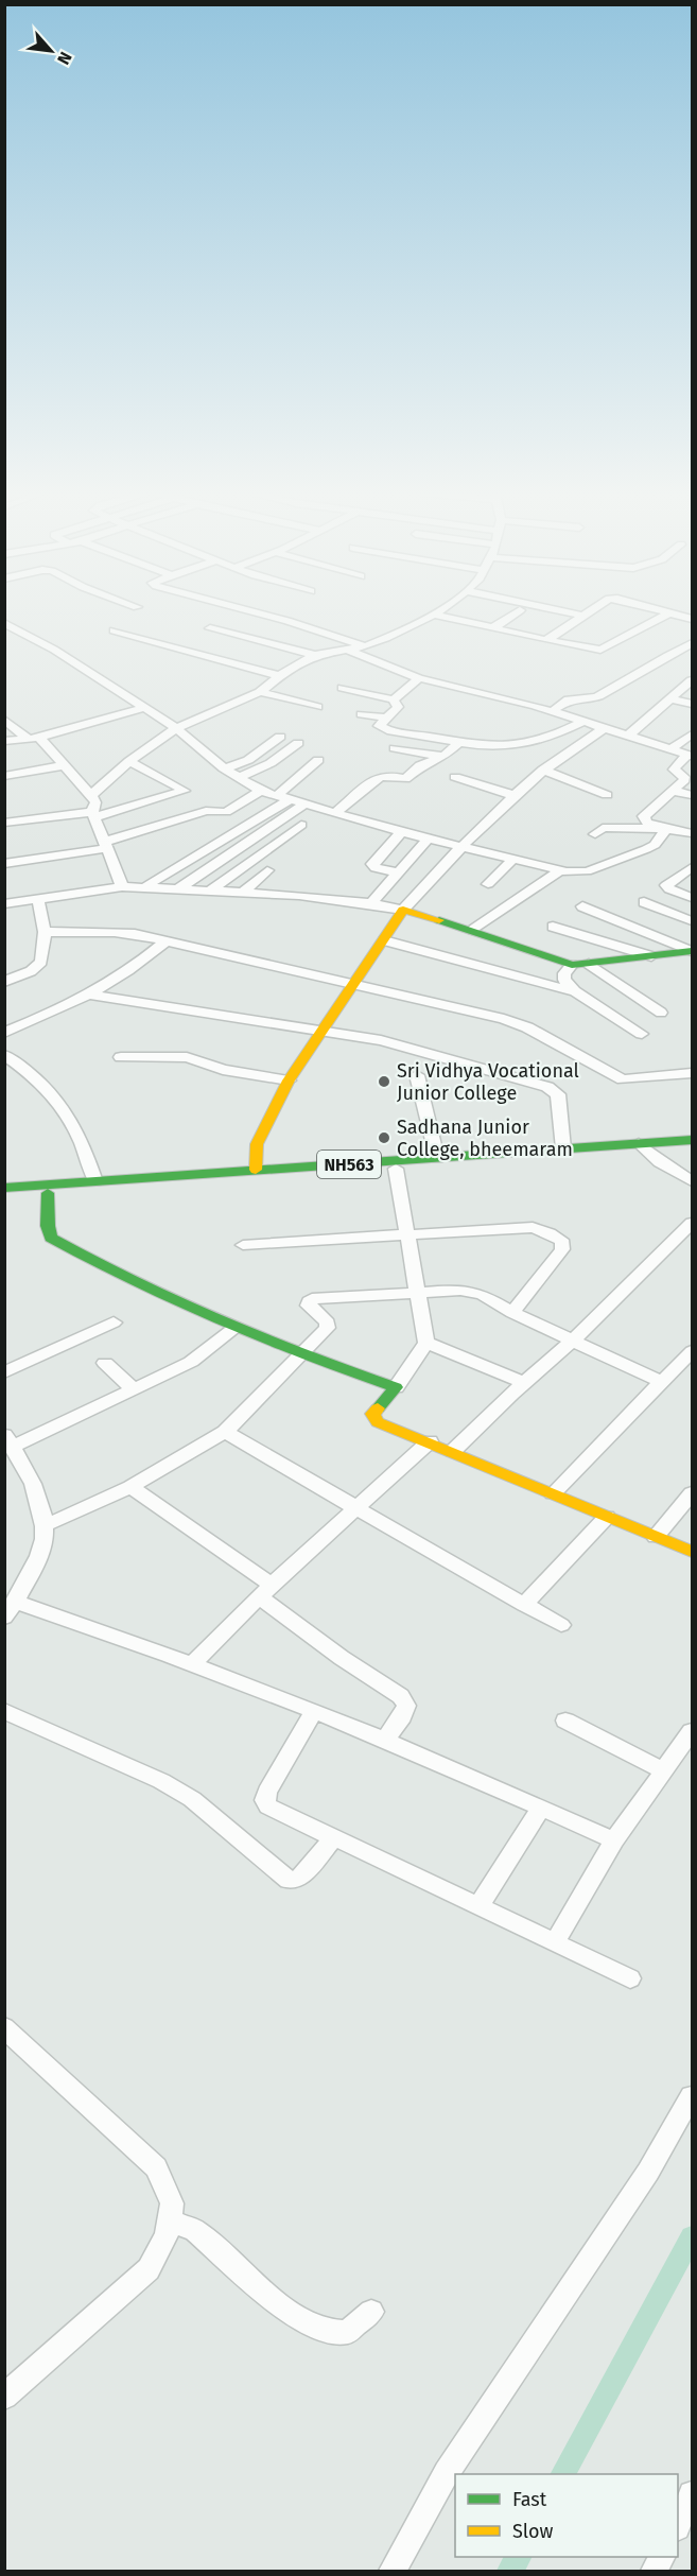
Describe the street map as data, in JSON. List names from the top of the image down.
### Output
{
  "streets": {
    "main road": ["NH563"]
  },
  "places": ["Sri Vidhya Vocational Junior College", "Sadhana Junior College, bheemaram"],
  "legend": ["Fast", "Slow"],
  "north": "bottom right"
}
